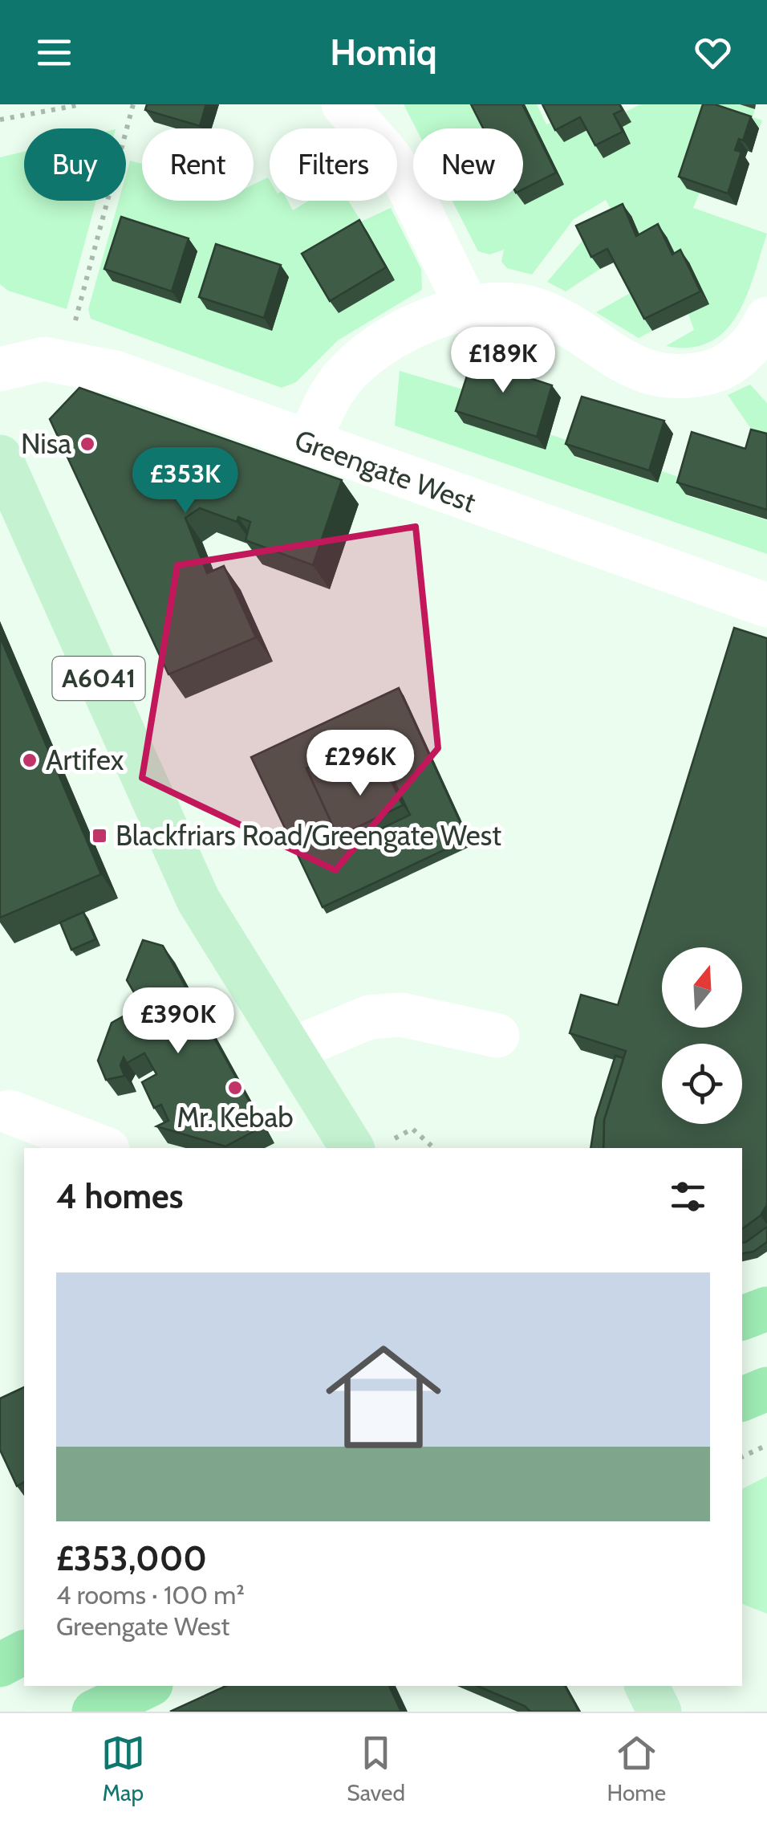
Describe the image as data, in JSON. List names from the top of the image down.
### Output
{
  "streets": {
    "main road": ["A6041"],
    "street": ["Greengate West"]
  },
  "places": {
    "other": ["Nisa", "Artifex", "Mr. Kebab"],
    "transit": ["Blackfriars Road/Greengate West"]
  },
  "north": "top",
  "page": {
    "header": "Homiq",
    "chip": [
      "Buy",
      "Rent",
      "Filters",
      "New"
    ],
    "price": [
      "£189K",
      "£353K",
      "£296K",
      "£390K"
    ],
    "heading": "4 homes",
    "list": [
      {
        "name": "£353,000",
        "note": "4 rooms · 100 m² · Greengate West"
      }
    ],
    "tabs": ["Map", "Saved", "Home"]
  }
}
